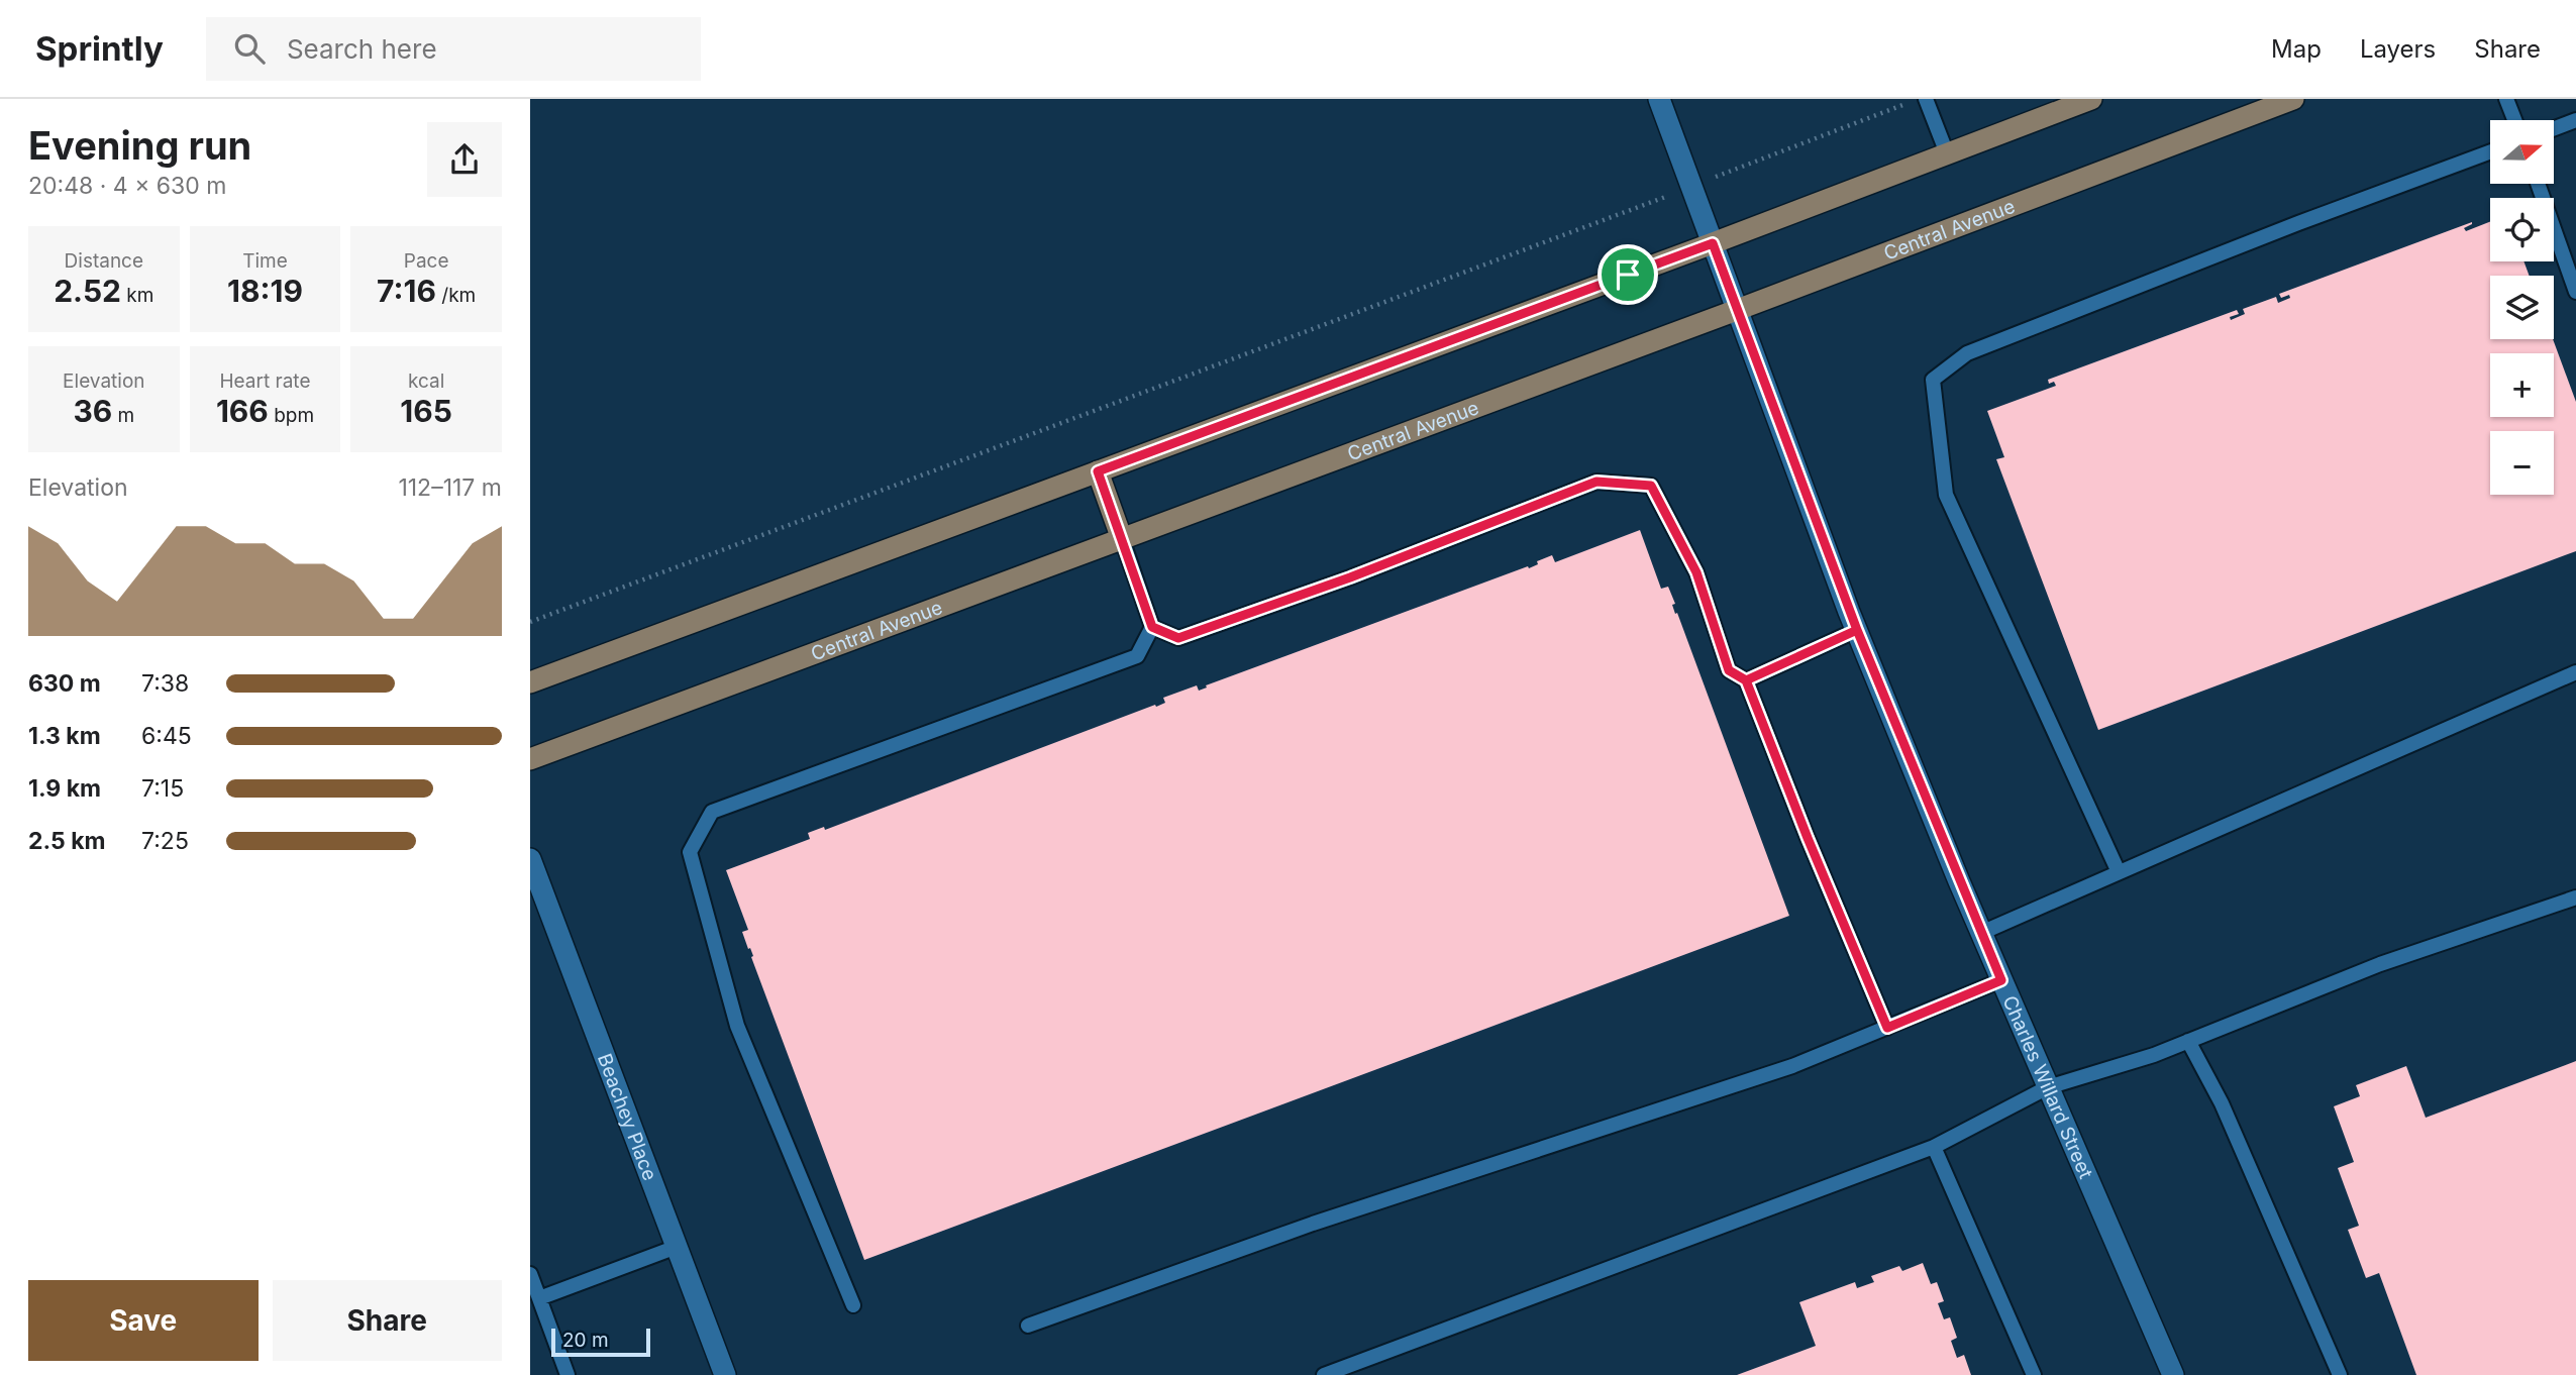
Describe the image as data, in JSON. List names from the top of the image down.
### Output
{
  "streets": {
    "main road": ["Central Avenue"],
    "street": ["Charles Willard Street", "Beachey Place"]
  },
  "crossings": [
    ["Central Avenue", "Charles Willard Street"]
  ],
  "scale_bar": "20 m",
  "north": "right",
  "page": {
    "header": "Sprintly",
    "search": "Search here",
    "nav": ["Map", "Layers", "Share"],
    "heading": ["Evening run", "20:48 · 4 × 630 m"],
    "map_buttons": ["+", "−"],
    "stats": [
      ["Distance", "2.52 km"],
      ["Time", "18:19"],
      ["Pace", "7:16 /km"],
      ["Elevation", "36 m"],
      ["Heart rate", "166 bpm"],
      ["kcal", "165"]
    ],
    "chart": ["Elevation", "112–117 m"],
    "list": [
      {
        "name": "630 m",
        "note": "7:38"
      },
      {
        "name": "1.3 km",
        "note": "6:45"
      },
      {
        "name": "1.9 km",
        "note": "7:15"
      },
      {
        "name": "2.5 km",
        "note": "7:25"
      }
    ],
    "buttons": ["Save", "Share"],
    "scale": "20 m"
  }
}
